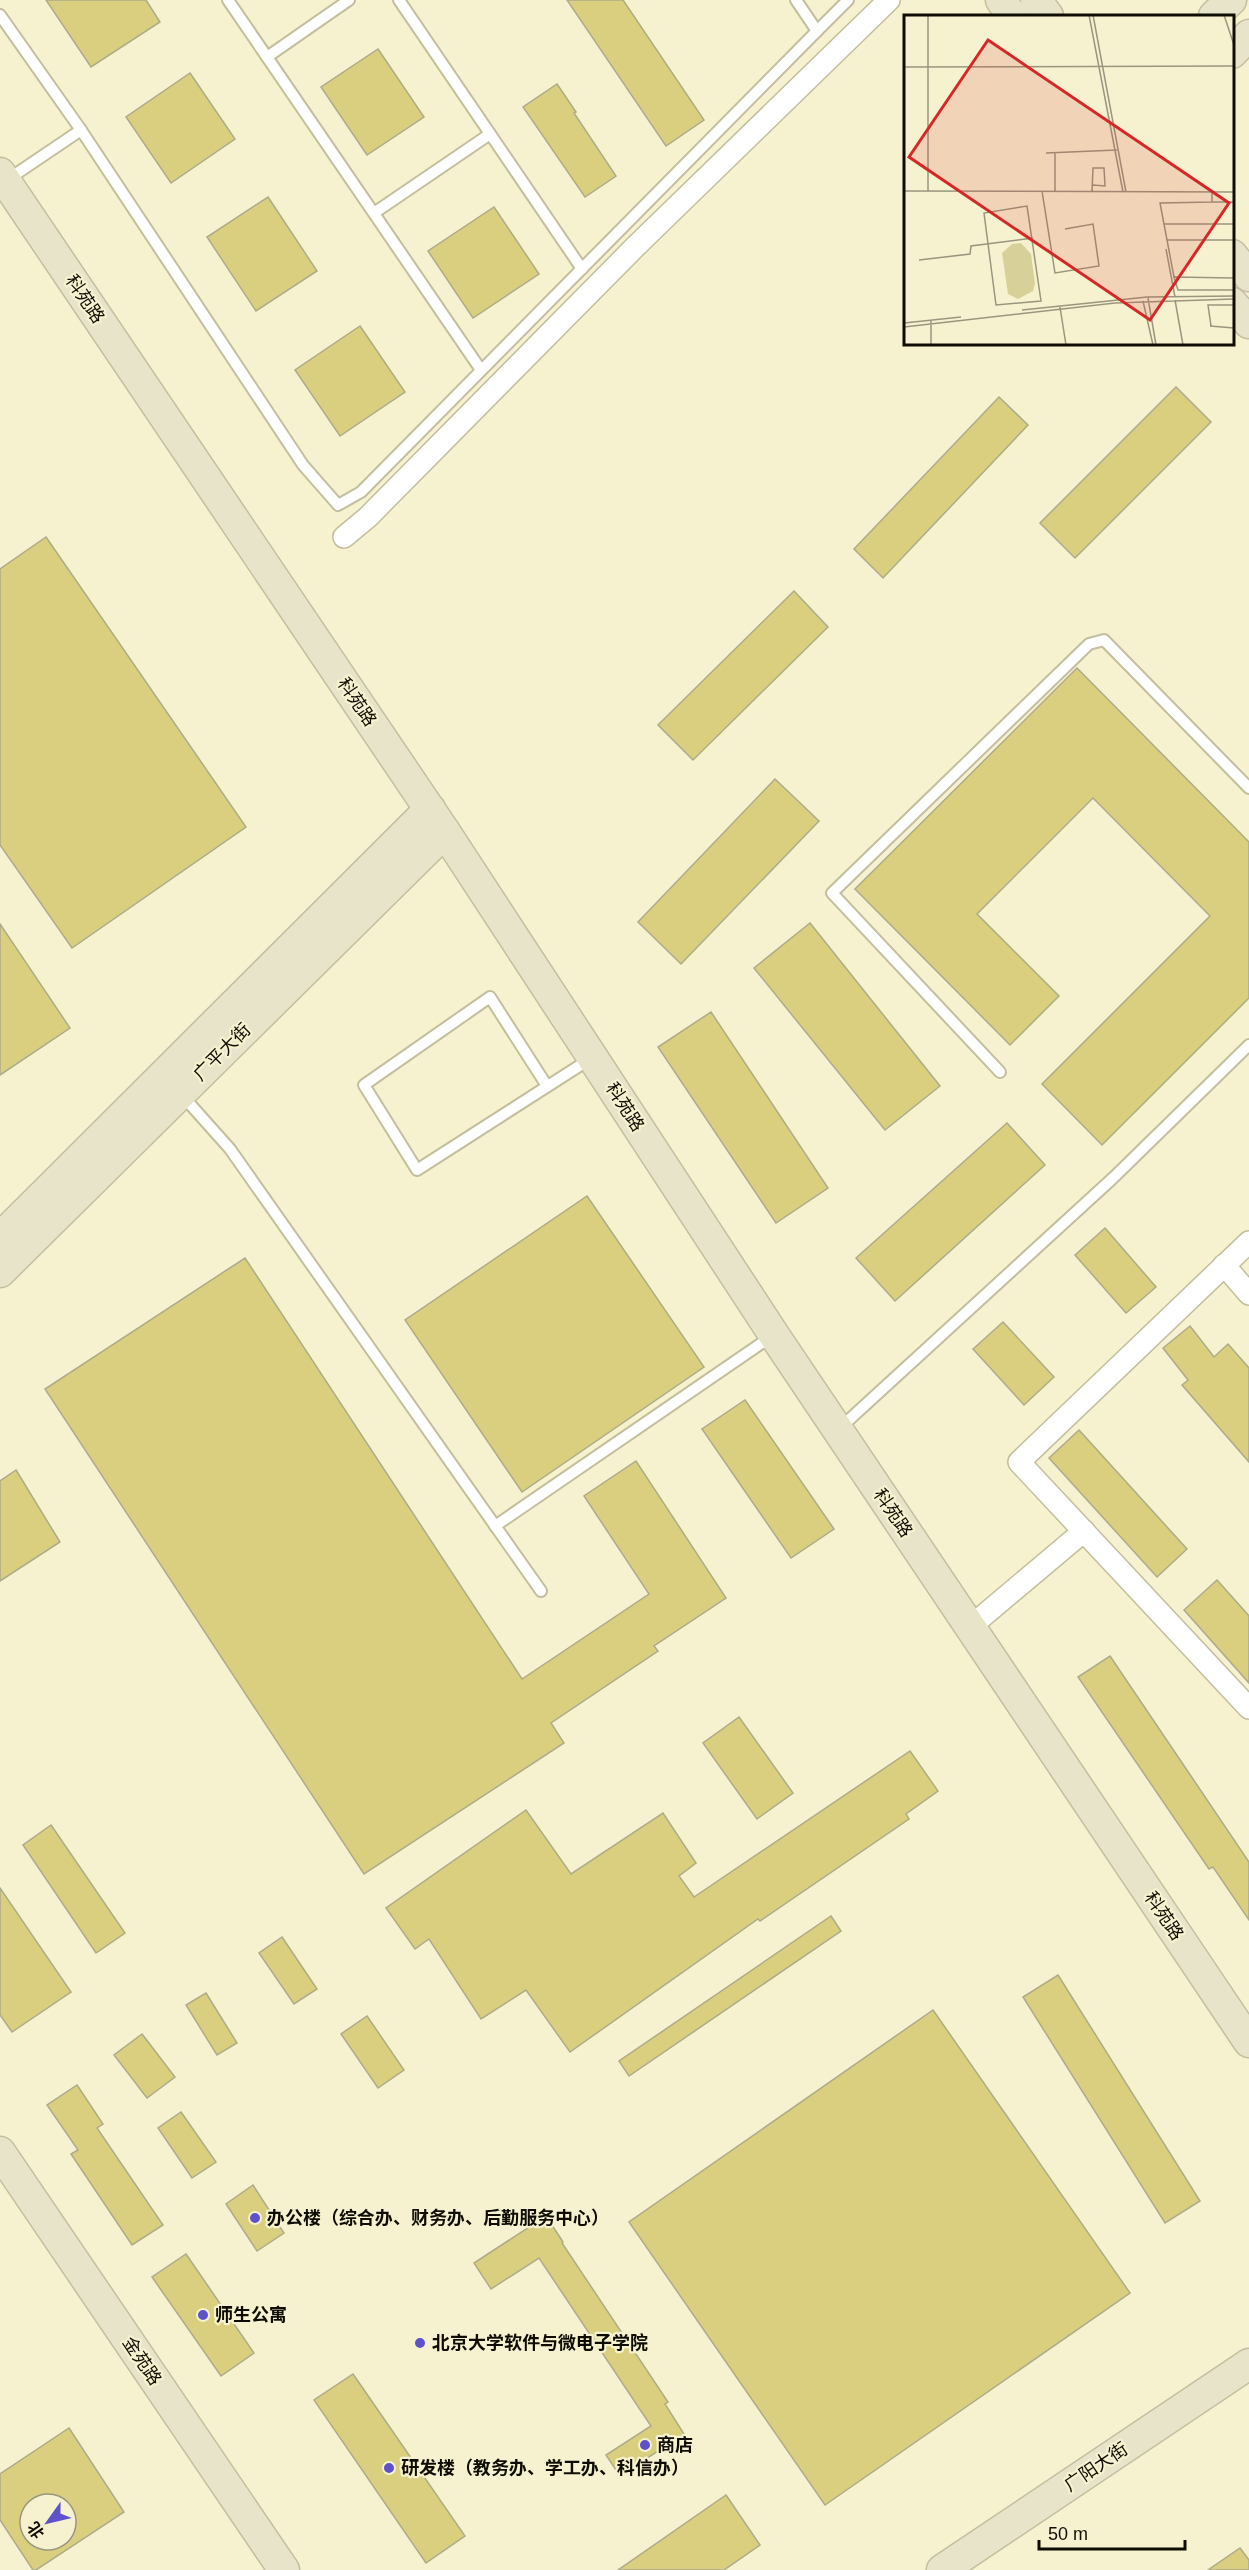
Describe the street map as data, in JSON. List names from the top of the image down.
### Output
{
  "streets": {
    "street": [
      "科苑路",
      "广平大街",
      "金苑路",
      "广阳大街"
    ]
  },
  "crossings": [
    ["科苑路", "广平大街"]
  ],
  "places": [
    "办公楼（综合办、财务办、后勤服务中心）",
    "师生公寓",
    "北京大学软件与微电子学院",
    "商店",
    "研发楼（教务办、学工办、科信办）"
  ],
  "scale_bar": "50 m",
  "north": "bottom left"
}
